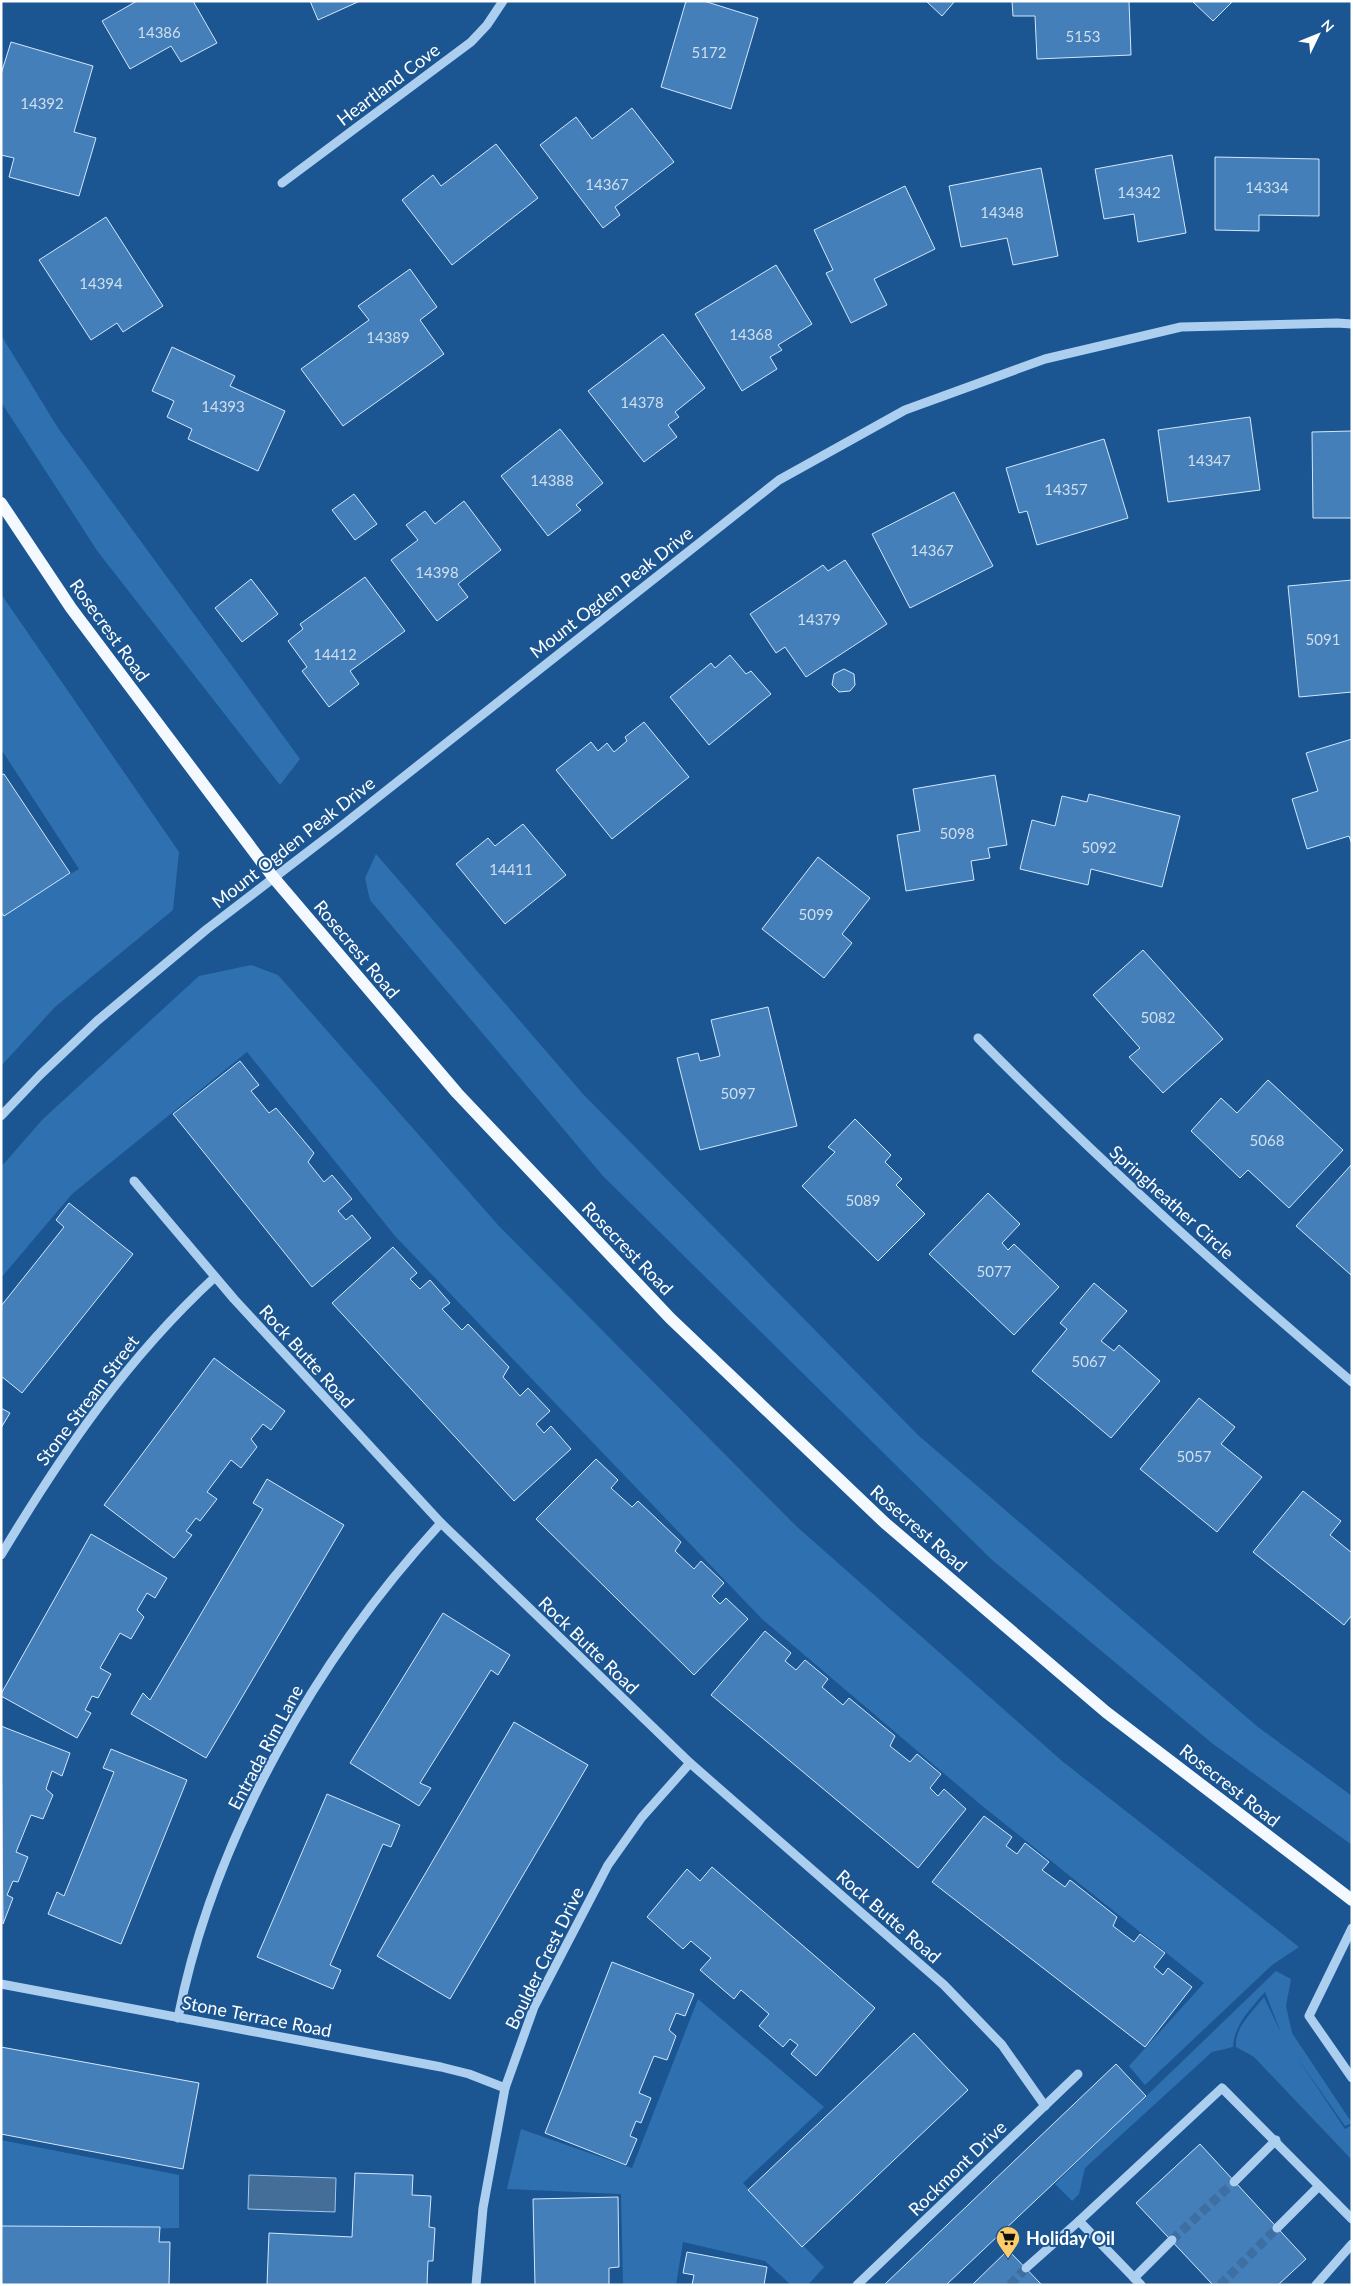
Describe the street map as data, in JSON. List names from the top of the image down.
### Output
{
  "streets": {
    "main road": ["Rosecrest Road"],
    "street": [
      "Heartland Cove",
      "Mount Ogden Peak Drive",
      "Springheather Circle",
      "Rock Butte Road",
      "Stone Stream Street",
      "Entrada Rim Lane",
      "Boulder Crest Drive",
      "Stone Terrace Road",
      "Rockmont Drive"
    ]
  },
  "crossings": [
    ["Mount Ogden Peak Drive", "Rosecrest Road"],
    ["Rock Butte Road", "Stone Stream Street"],
    ["Rock Butte Road", "Entrada Rim Lane"],
    ["Rock Butte Road", "Boulder Crest Drive"],
    ["Rock Butte Road", "Rockmont Drive"],
    ["Entrada Rim Lane", "Stone Terrace Road"],
    ["Boulder Crest Drive", "Stone Terrace Road"]
  ],
  "places": {
    "supermarket": ["Holiday Oil"]
  },
  "house_numbers": [
    "14386",
    "5153",
    "5172",
    "14392",
    "14367",
    "14334",
    "14342",
    "14348",
    "14394",
    "14368",
    "14389",
    "14378",
    "14393",
    "14347",
    "14388",
    "14357",
    "14367",
    "14398",
    "14379",
    "5091",
    "14412",
    "5098",
    "5092",
    "14411",
    "5099",
    "5082",
    "5097",
    "5068",
    "5089",
    "5077",
    "5067",
    "5057"
  ],
  "north": "top right"
}
